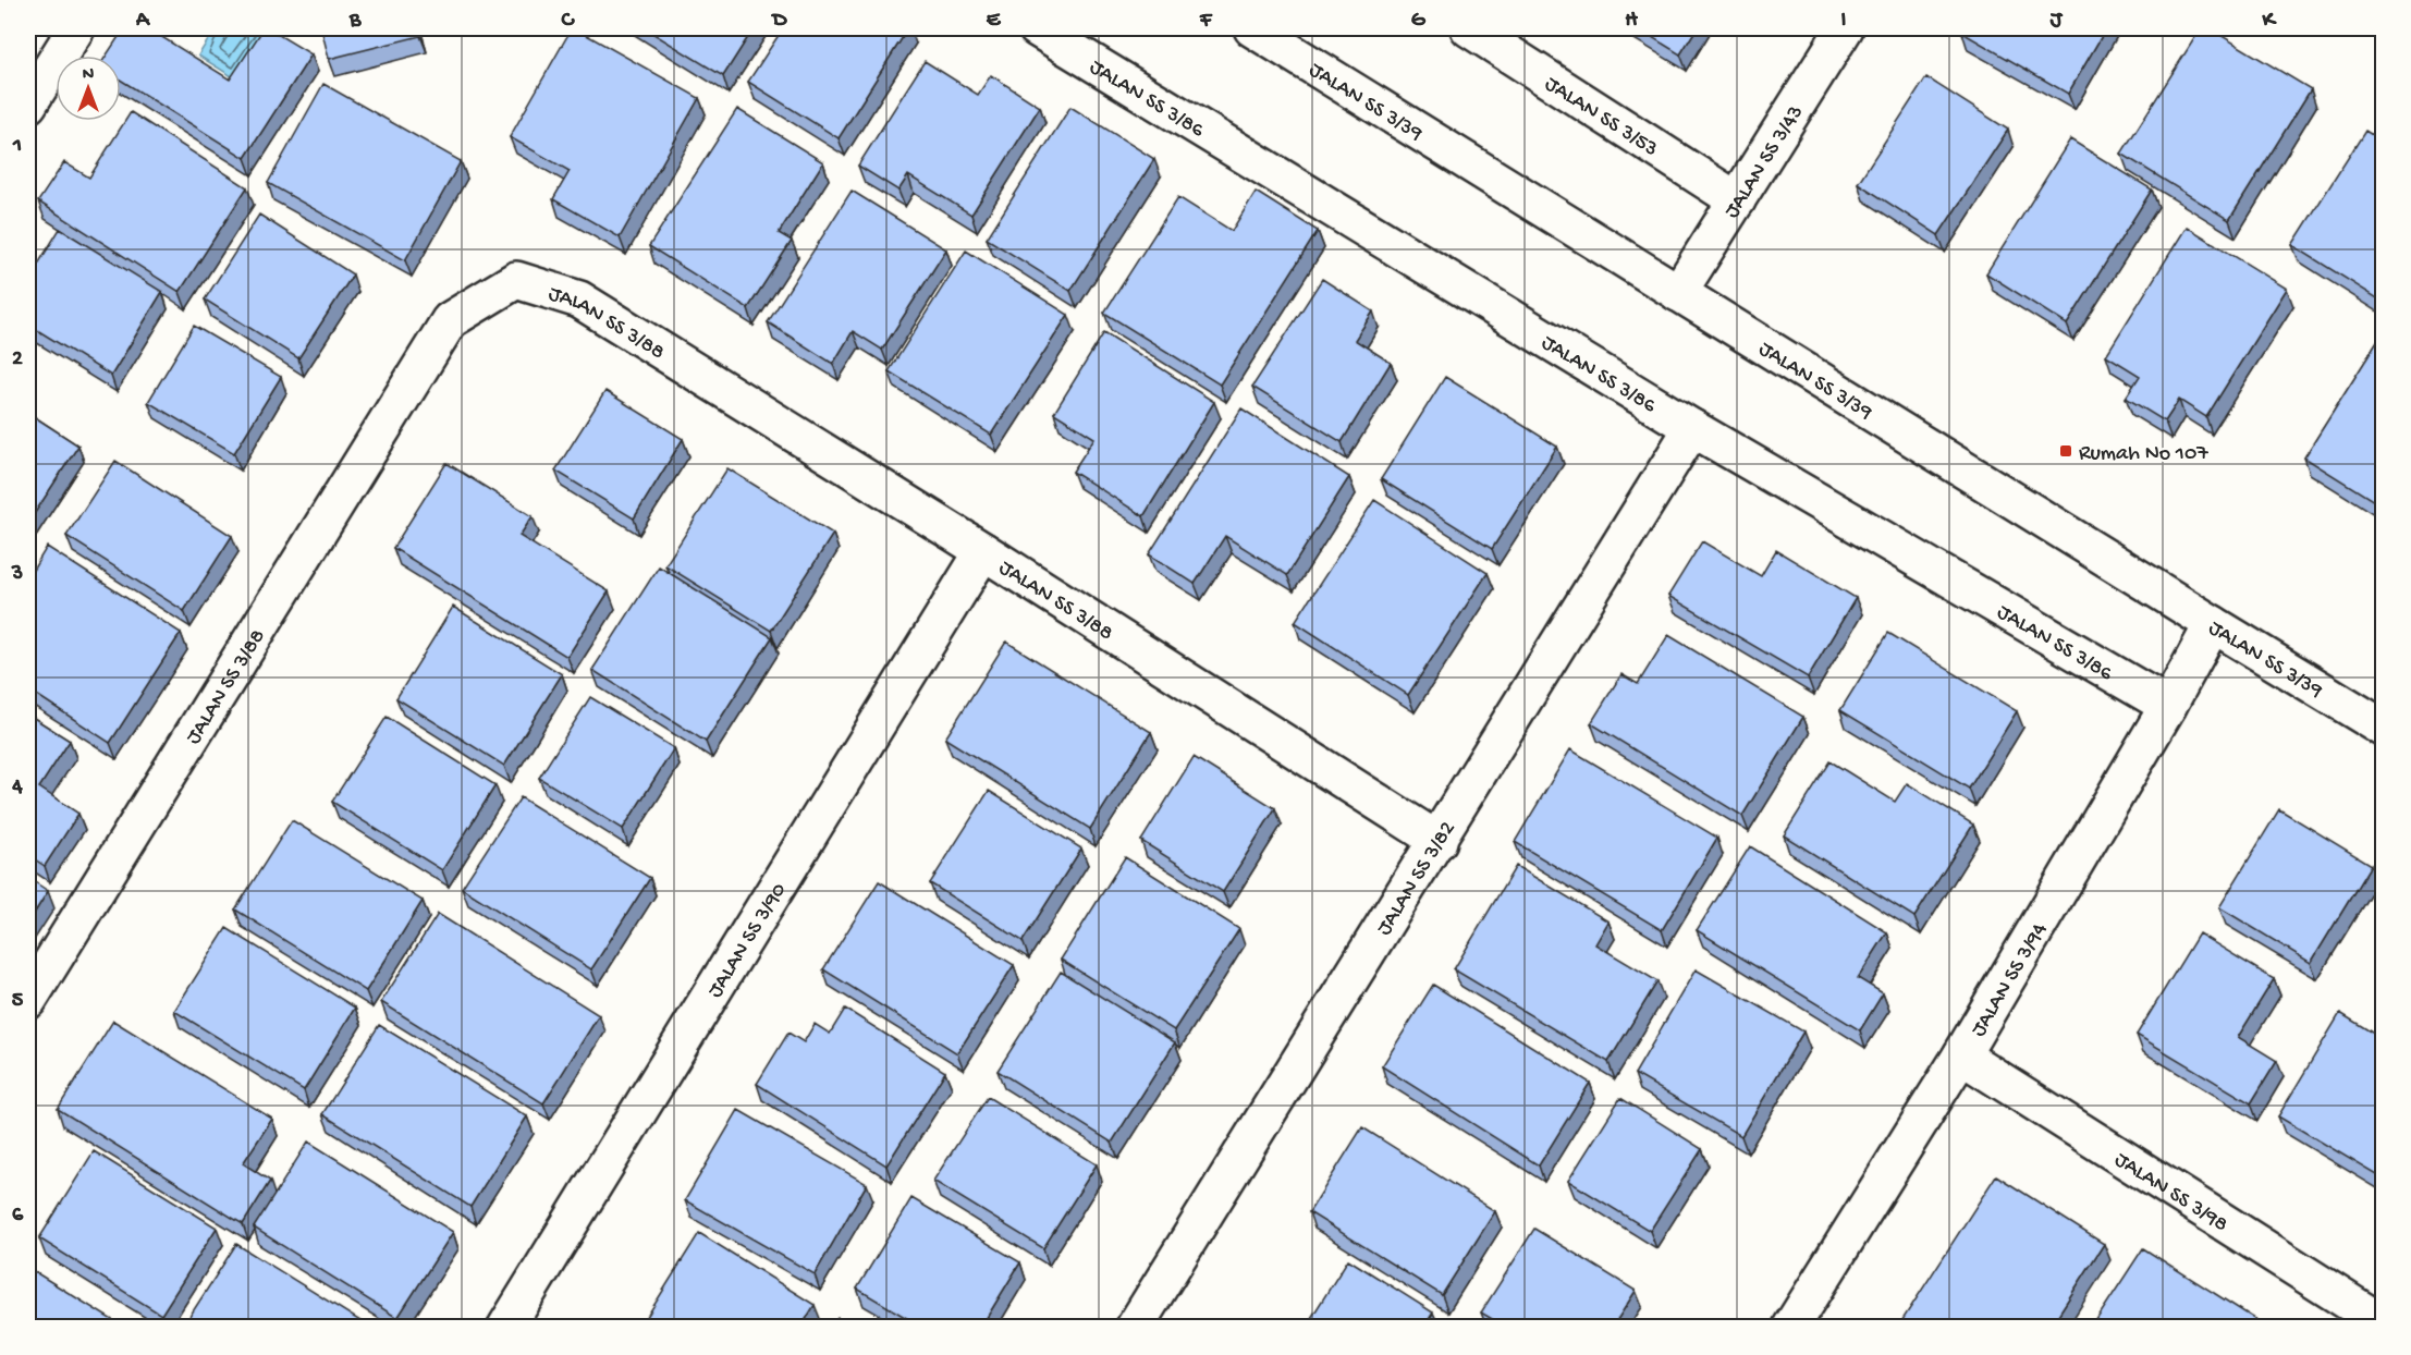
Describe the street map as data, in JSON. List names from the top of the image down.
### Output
{
  "streets": {
    "street": [
      "JALAN SS 3/86",
      "JALAN SS 3/39",
      "JALAN SS 3/53",
      "JALAN SS 3/43",
      "JALAN SS 3/88",
      "JALAN SS 3/82",
      "JALAN SS 3/90",
      "JALAN SS 3/94",
      "JALAN SS 3/98"
    ]
  },
  "crossings": [
    ["JALAN SS 3/86", "JALAN SS 3/82"],
    ["JALAN SS 3/86", "JALAN SS 3/94"],
    ["JALAN SS 3/39", "JALAN SS 3/43"],
    ["JALAN SS 3/39", "JALAN SS 3/94"],
    ["JALAN SS 3/53", "JALAN SS 3/43"],
    ["JALAN SS 3/88", "JALAN SS 3/82"],
    ["JALAN SS 3/88", "JALAN SS 3/90"],
    ["JALAN SS 3/94", "JALAN SS 3/98"]
  ],
  "places": {
    "transit": ["Rumah No 107"]
  },
  "north": "top",
  "grid": {
    "columns": [
      "A",
      "B",
      "C",
      "D",
      "E",
      "F",
      "G",
      "H",
      "I",
      "J",
      "K"
    ],
    "rows": [
      "1",
      "2",
      "3",
      "4",
      "5",
      "6"
    ]
  }
}
